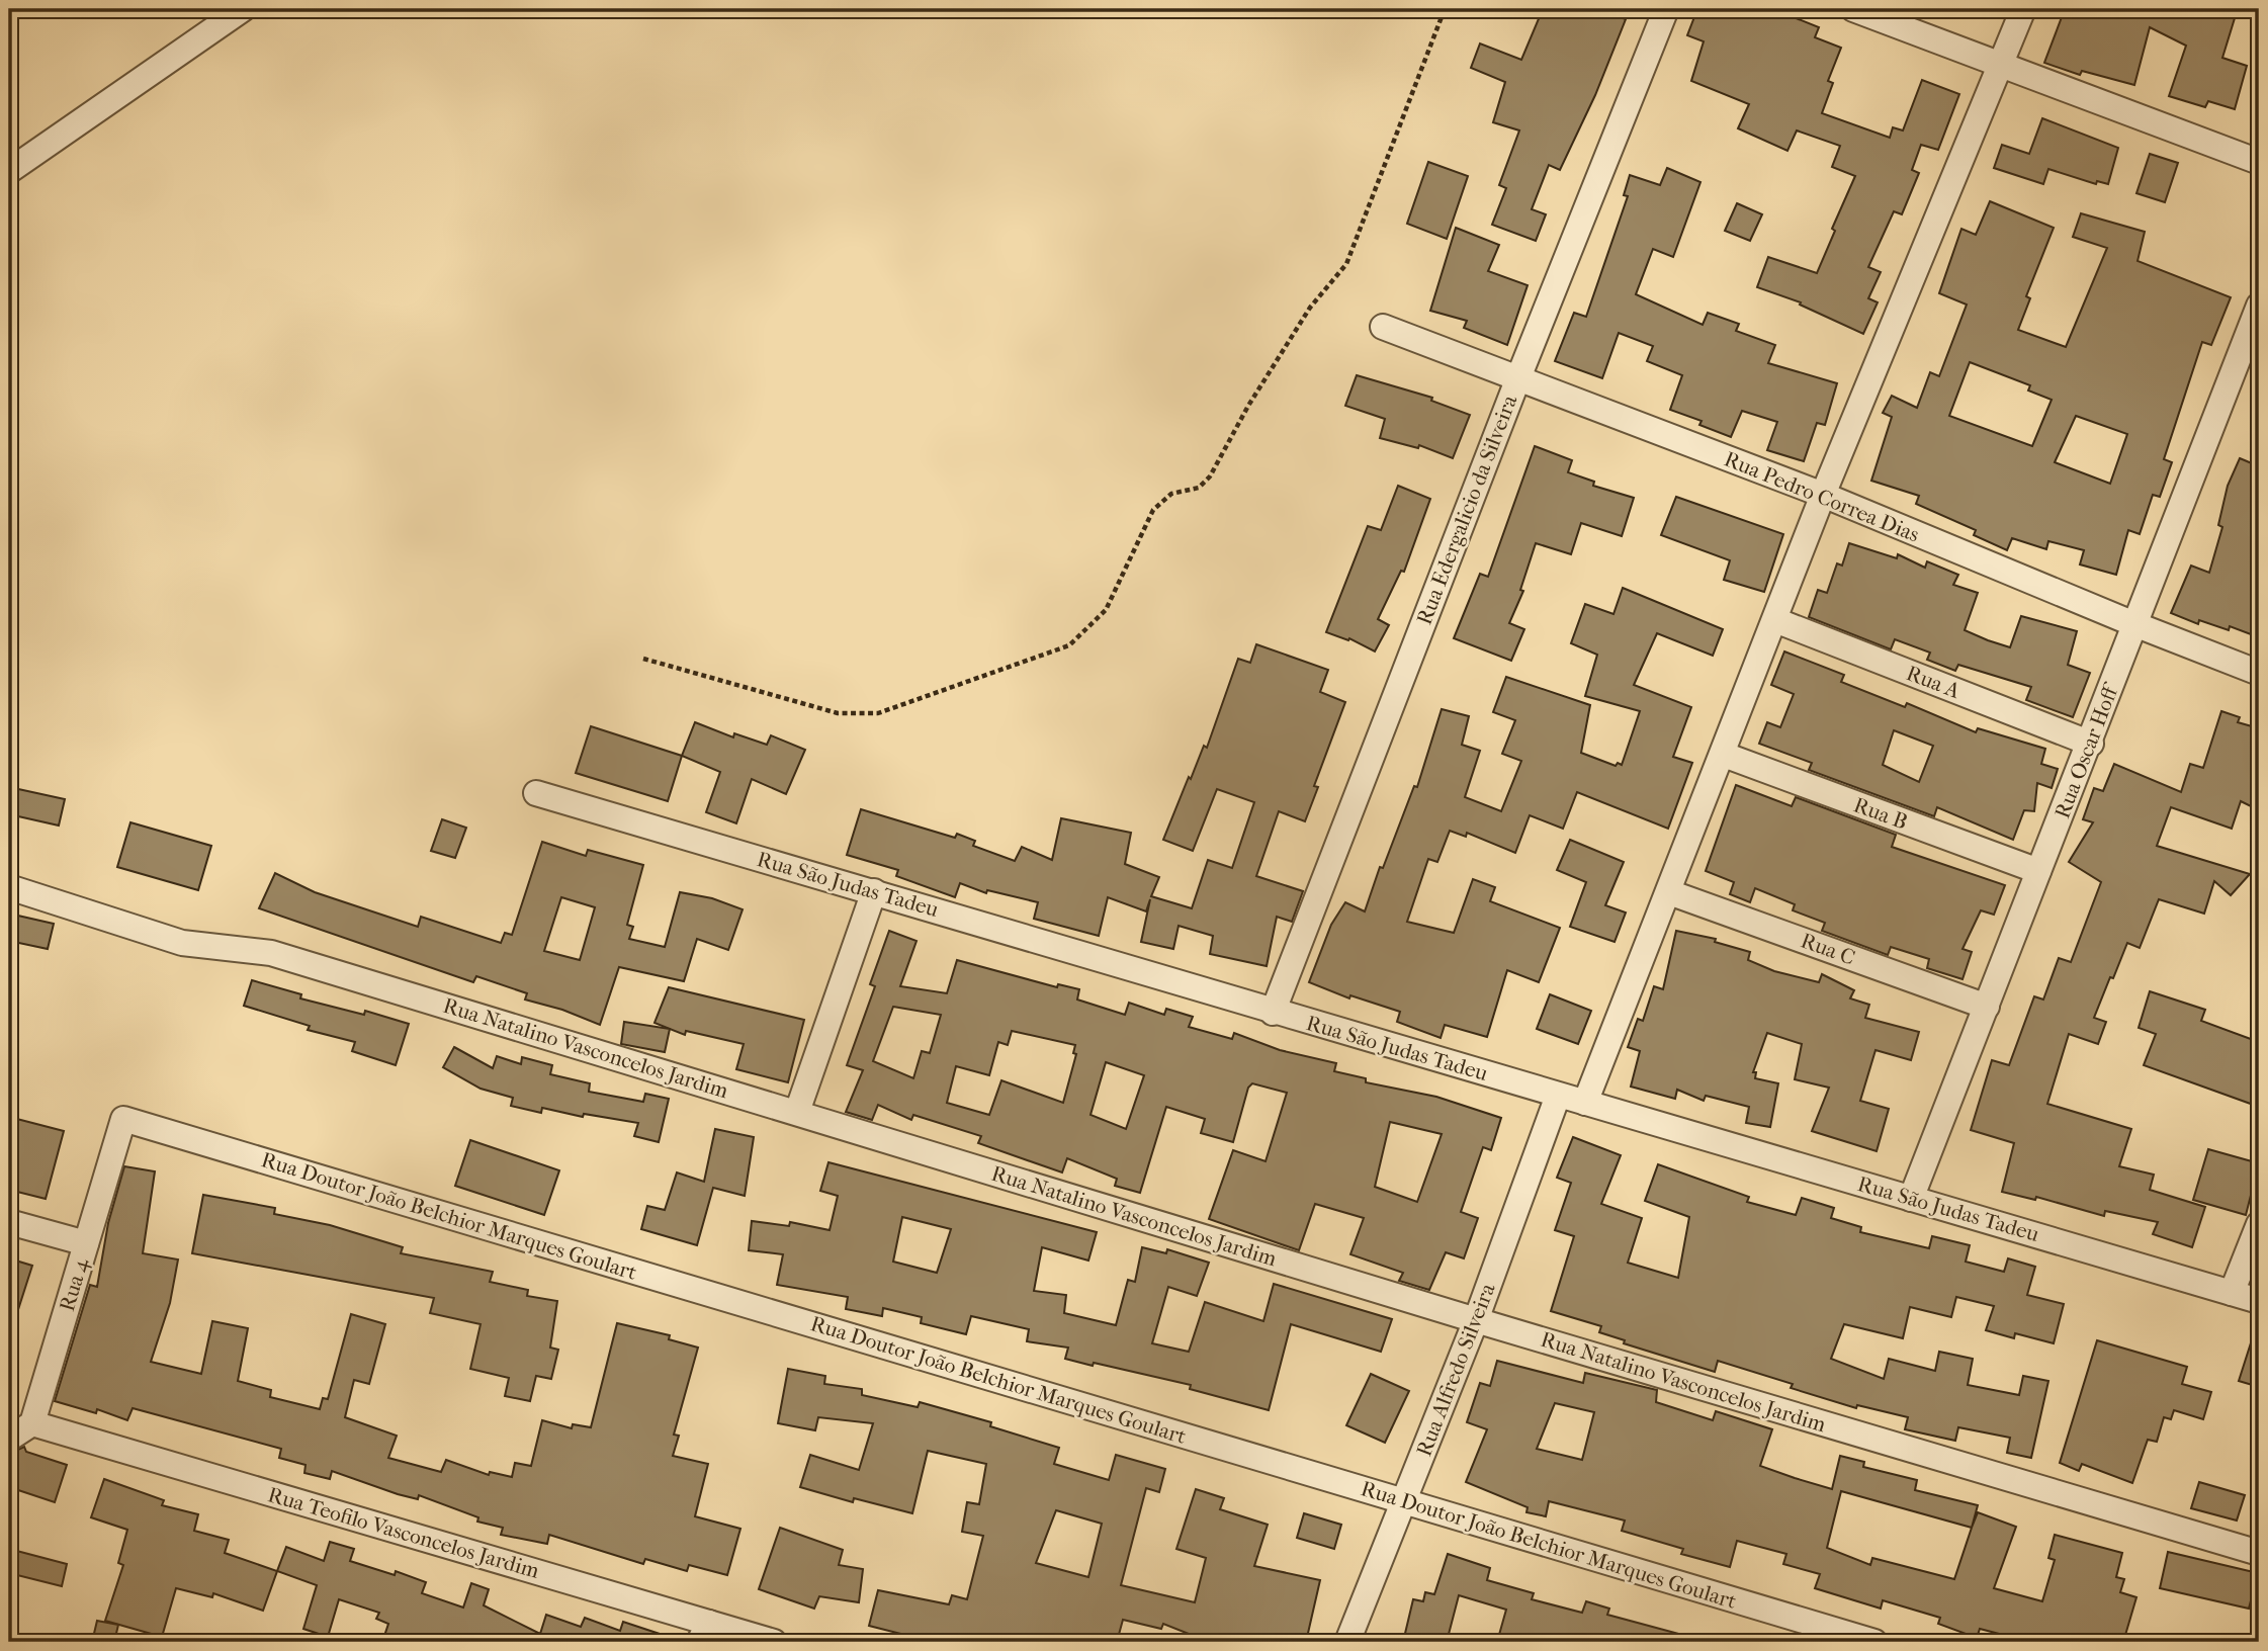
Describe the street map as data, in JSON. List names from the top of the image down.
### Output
{
  "streets": {
    "street": [
      "Rua Pedro Correa Dias",
      "Rua Edergalicio da Silveira",
      "Rua A",
      "Rua Oscar Hoff",
      "Rua B",
      "Rua São Judas Tadeu",
      "Rua C",
      "Rua Natalino Vasconcelos Jardim",
      "Rua Doutor João Belchior Marques Goulart",
      "Rua 4",
      "Rua Alfredo Silveira",
      "Rua Teofilo Vasconcelos Jardim"
    ]
  },
  "crossings": [
    ["Rua Pedro Correa Dias", "Rua Edergalicio da Silveira"],
    ["Rua Pedro Correa Dias", "Rua Oscar Hoff"],
    ["Rua Edergalicio da Silveira", "Rua São Judas Tadeu"],
    ["Rua A", "Rua Oscar Hoff"],
    ["Rua Oscar Hoff", "Rua B"],
    ["Rua Oscar Hoff", "Rua São Judas Tadeu"],
    ["Rua Oscar Hoff", "Rua C"],
    ["Rua São Judas Tadeu", "Rua Alfredo Silveira"],
    ["Rua Natalino Vasconcelos Jardim", "Rua Alfredo Silveira"],
    ["Rua Doutor João Belchior Marques Goulart", "Rua 4"],
    ["Rua Doutor João Belchior Marques Goulart", "Rua Alfredo Silveira"],
    ["Rua 4", "Rua Teofilo Vasconcelos Jardim"]
  ]
}
